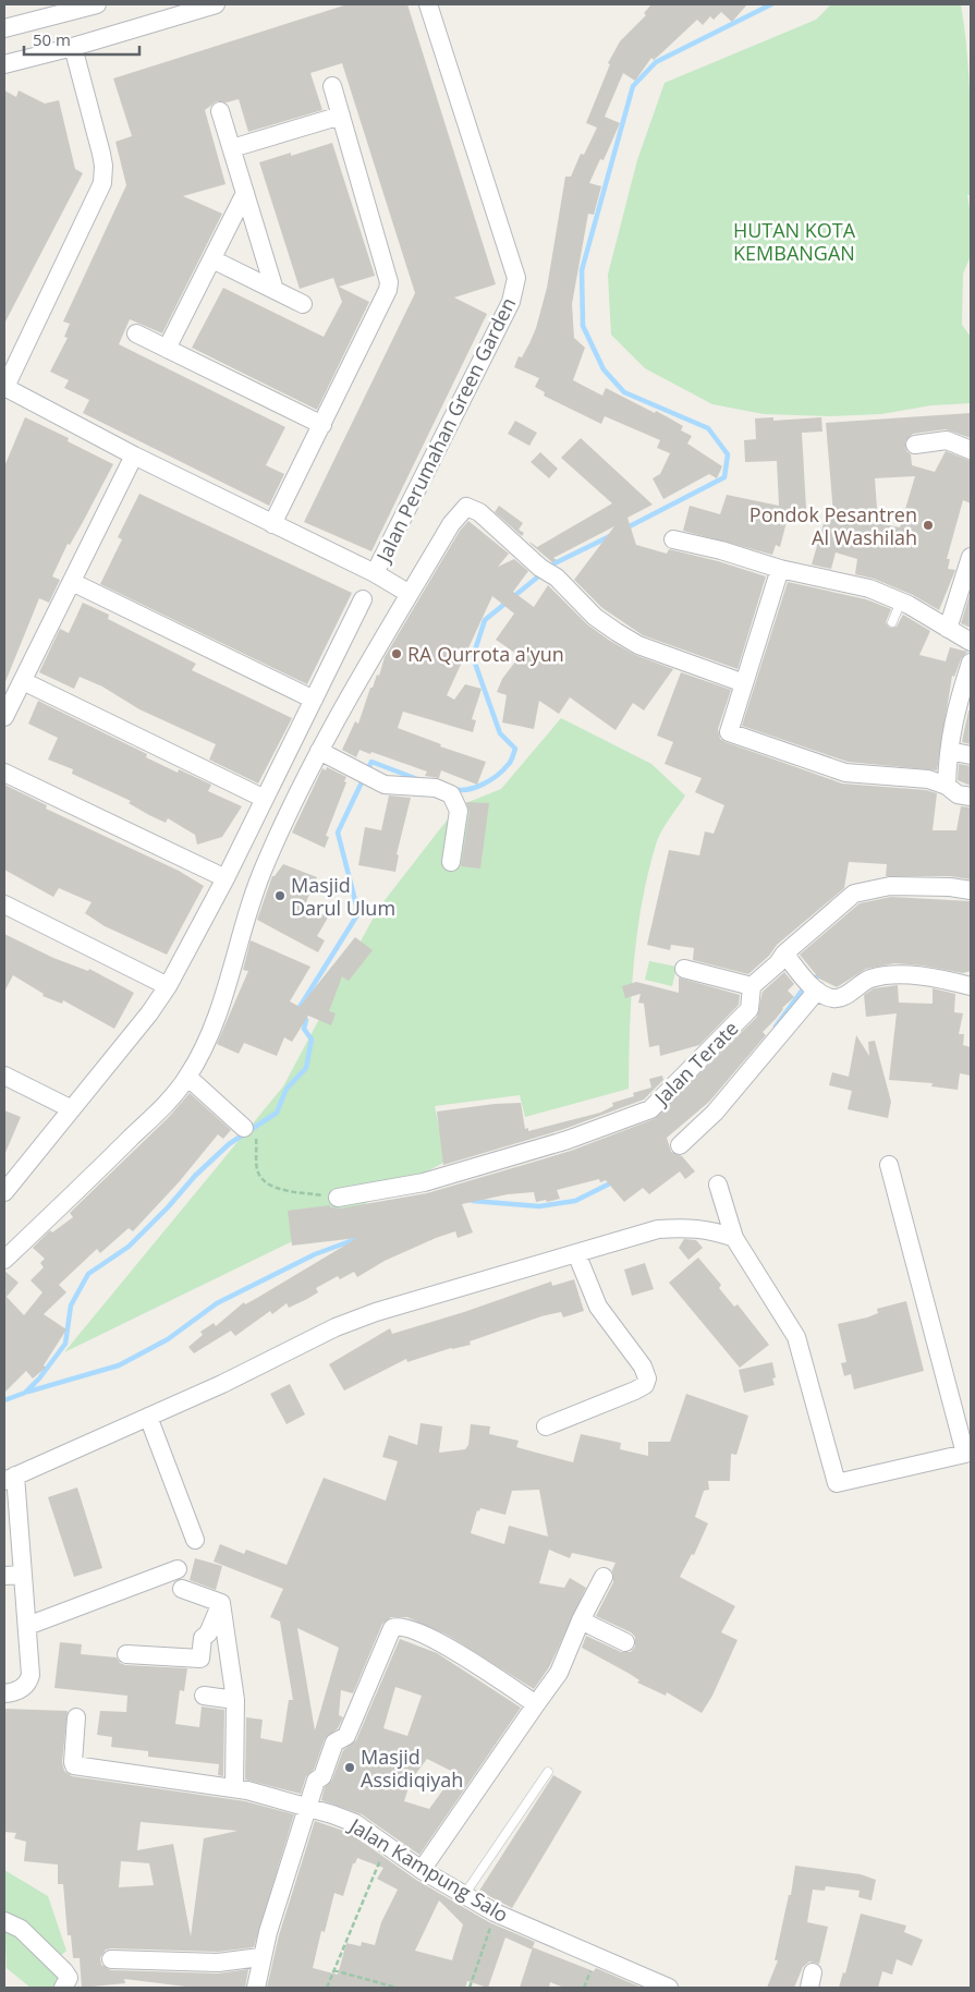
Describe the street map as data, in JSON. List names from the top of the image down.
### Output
{
  "streets": {
    "street": ["Jalan Perumahan Green Garden", "Jalan Terate", "Jalan Kampung Salo"]
  },
  "parks": ["HUTAN KOTA KEMBANGAN"],
  "places": [
    "Pondok Pesantren Al Washilah",
    "RA Qurrota a'yun",
    "Masjid Darul Ulum",
    "Masjid Assidiqiyah"
  ],
  "scale_bar": "50 m"
}
